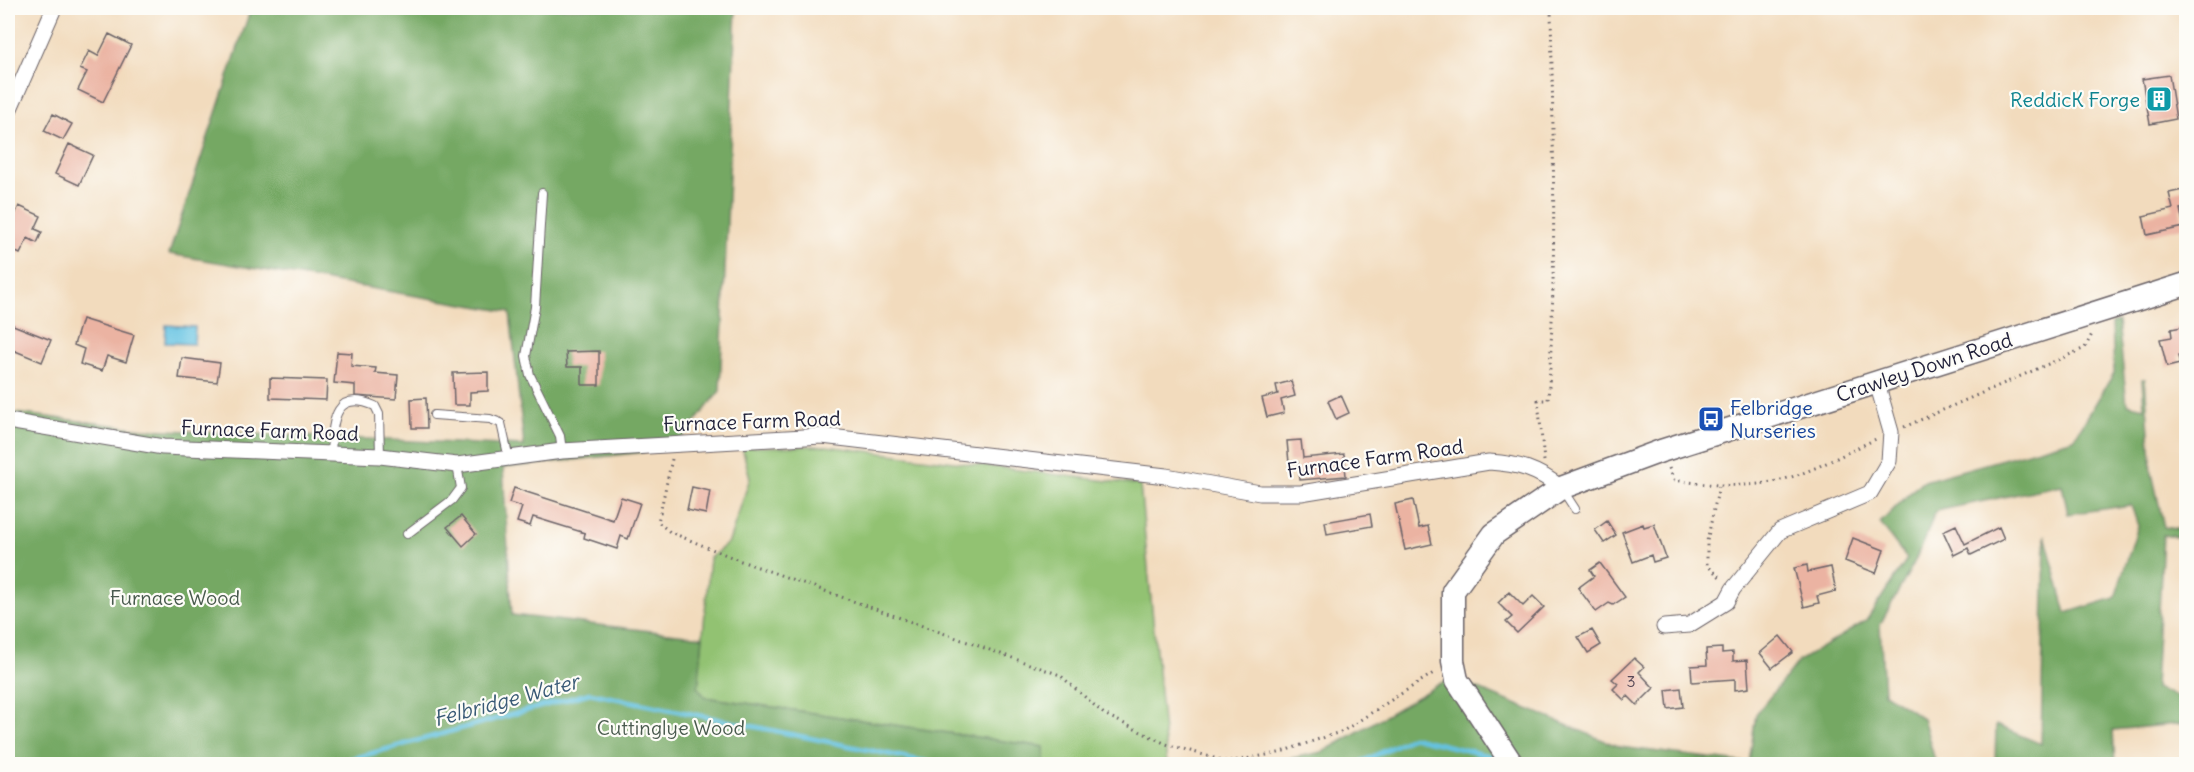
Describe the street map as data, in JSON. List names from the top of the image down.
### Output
{
  "streets": {
    "street": ["Crawley Down Road", "Furnace Farm Road"]
  },
  "crossings": [
    ["Crawley Down Road", "Furnace Farm Road"]
  ],
  "water": ["Felbridge Water"],
  "parks": ["Furnace Wood", "Cuttinglye Wood"],
  "places": {
    "building": ["ReddicK Forge"],
    "bus stop": ["Felbridge Nurseries"]
  },
  "house_numbers": ["3"]
}
